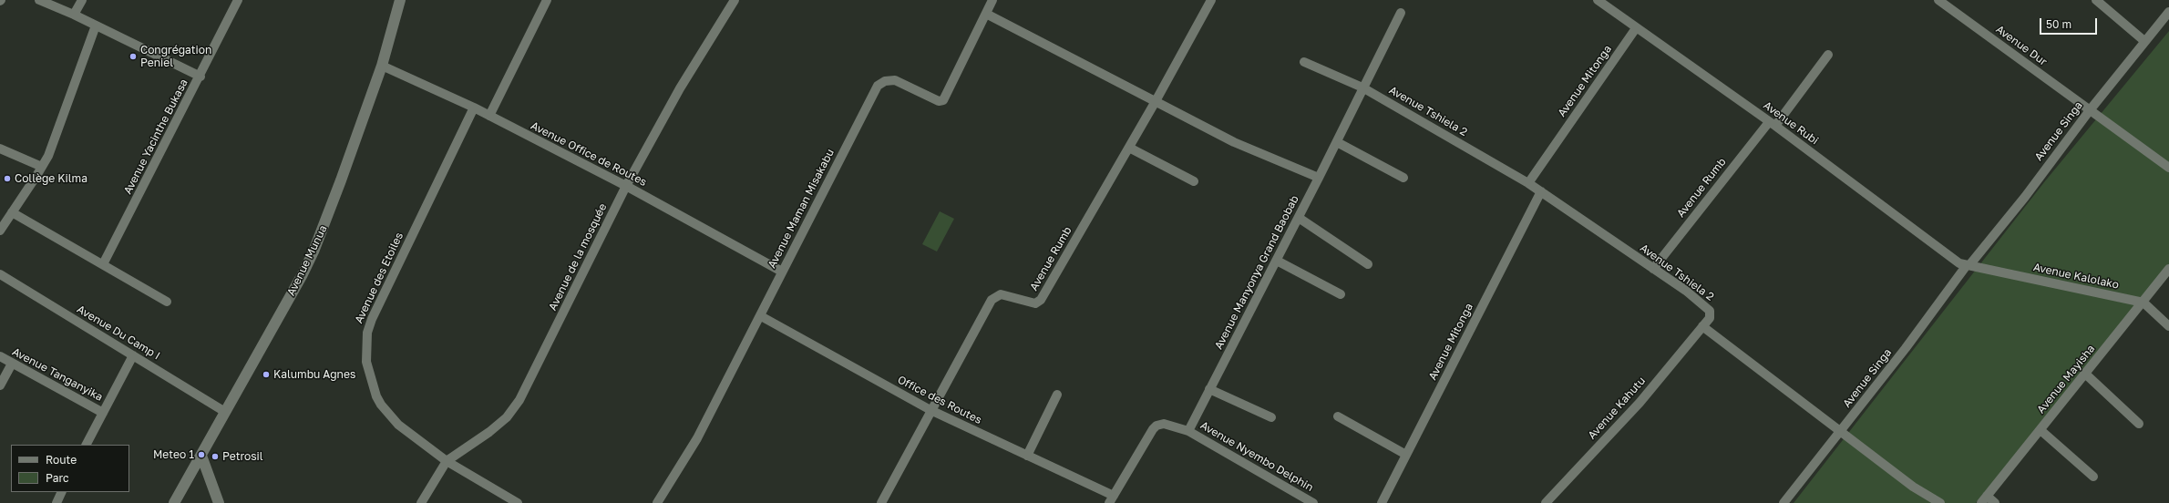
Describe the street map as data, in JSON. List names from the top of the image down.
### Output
{
  "streets": {
    "main road": ["Avenue Munua"],
    "street": [
      "Avenue Dur",
      "Avenue Mitonga",
      "Avenue Tshiela 2",
      "Avenue Rubi",
      "Avenue Singa",
      "Avenue Yacinthe Bukasa",
      "Avenue Office de Routes",
      "Avenue Rumb",
      "Avenue Maman Misakabu",
      "Avenue de la mosquée",
      "Avenue Manyonya Grand Baobab",
      "Avenue Kalolako",
      "Avenue des Etoiles",
      "Avenue Du Camp I",
      "Avenue Tanganyika",
      "Avenue Mayisha",
      "Office des Routes",
      "Avenue Kahutu",
      "Avenue Nyembo Delphin"
    ]
  },
  "crossings": [
    ["Avenue Dur", "Avenue Singa"],
    ["Avenue Mitonga", "Avenue Tshiela 2"],
    ["Avenue Mitonga", "Avenue Rubi"],
    ["Avenue Tshiela 2", "Avenue Rumb"],
    ["Avenue Tshiela 2", "Avenue Manyonya Grand Baobab"],
    ["Avenue Tshiela 2", "Avenue Kahutu"],
    ["Avenue Rubi", "Avenue Singa"],
    ["Avenue Rubi", "Avenue Rumb"],
    ["Avenue Rubi", "Avenue Kalolako"],
    ["Avenue Singa", "Avenue Kalolako"],
    ["Avenue Office de Routes", "Avenue Maman Misakabu"],
    ["Avenue Office de Routes", "Avenue de la mosquée"],
    ["Avenue Office de Routes", "Avenue Munua"],
    ["Avenue Office de Routes", "Avenue des Etoiles"],
    ["Avenue Rumb", "Office des Routes"],
    ["Avenue Maman Misakabu", "Office des Routes"],
    ["Avenue de la mosquée", "Avenue des Etoiles"],
    ["Avenue Munua", "Avenue Du Camp I"],
    ["Avenue Manyonya Grand Baobab", "Avenue Nyembo Delphin"],
    ["Avenue Kalolako", "Avenue Mayisha"]
  ],
  "places": [
    "Congrégation Peniel",
    "Collège Kilma",
    "Kalumbu Agnes",
    "Meteo 1",
    "Petrosil"
  ],
  "legend": ["Route", "Parc"],
  "scale_bar": "50 m"
}
